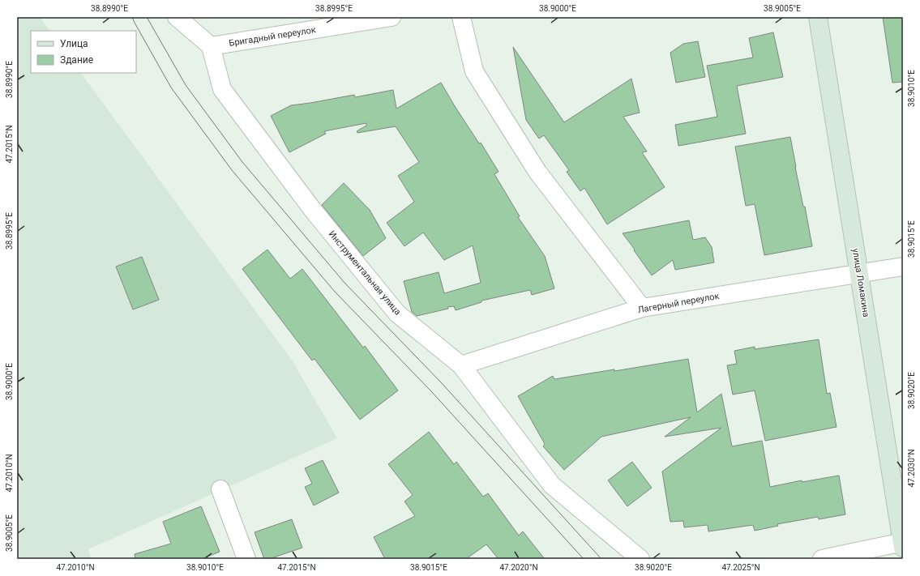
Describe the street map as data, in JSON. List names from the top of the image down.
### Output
{
  "streets": {
    "main road": ["улица Ломакина"],
    "street": ["Бригадный переулок", "Инструментальная улица", "Лагерный переулок"]
  },
  "crossings": [
    ["Бригадный переулок", "Инструментальная улица"],
    ["Инструментальная улица", "Лагерный переулок"],
    ["улица Ломакина", "Лагерный переулок"]
  ],
  "legend": ["Улица", "Здание"],
  "coordinates": [
    "38.8990°E",
    "38.8995°E",
    "38.9000°E",
    "38.9005°E",
    "38.9010°E",
    "47.2015°N",
    "38.9015°E",
    "38.9020°E",
    "47.2030°N",
    "47.2010°N",
    "47.2020°N",
    "47.2025°N"
  ]
}
